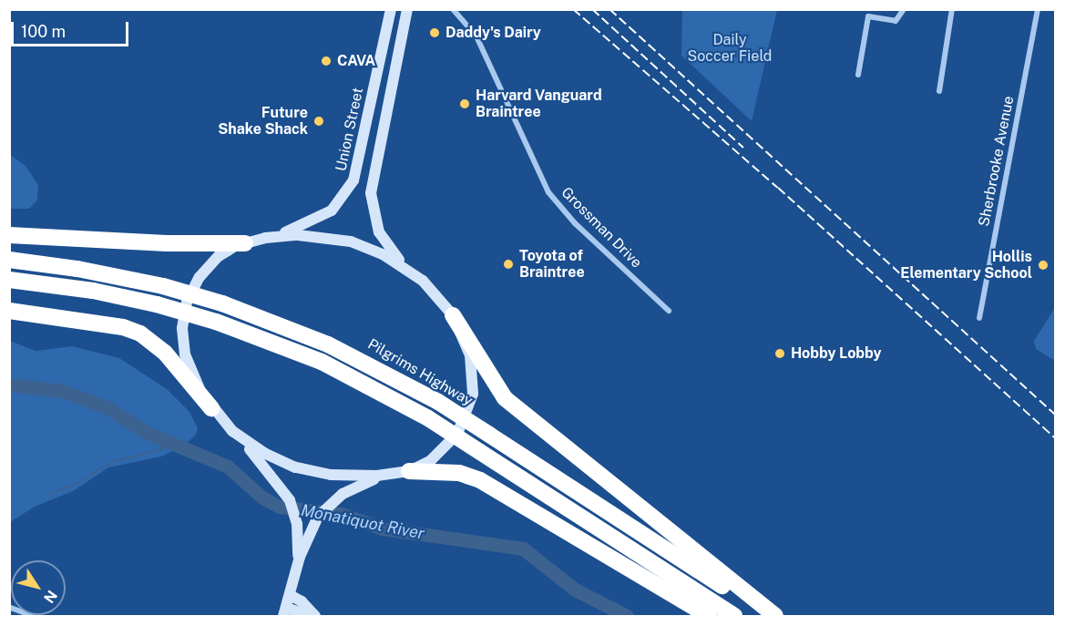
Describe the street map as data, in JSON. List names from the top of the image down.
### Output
{
  "streets": {
    "highway": ["Pilgrims Highway"],
    "main road": ["Union Street"],
    "street": ["Sherbrooke Avenue", "Grossman Drive"]
  },
  "water": ["Monatiquot River"],
  "parks": ["Daily Soccer Field"],
  "places": [
    "Daddy's Dairy",
    "CAVA",
    "Harvard Vanguard Braintree",
    "Future Shake Shack",
    "Toyota of Braintree",
    "Hollis Elementary School",
    "Hobby Lobby"
  ],
  "scale_bar": "100 m",
  "north": "bottom right"
}
